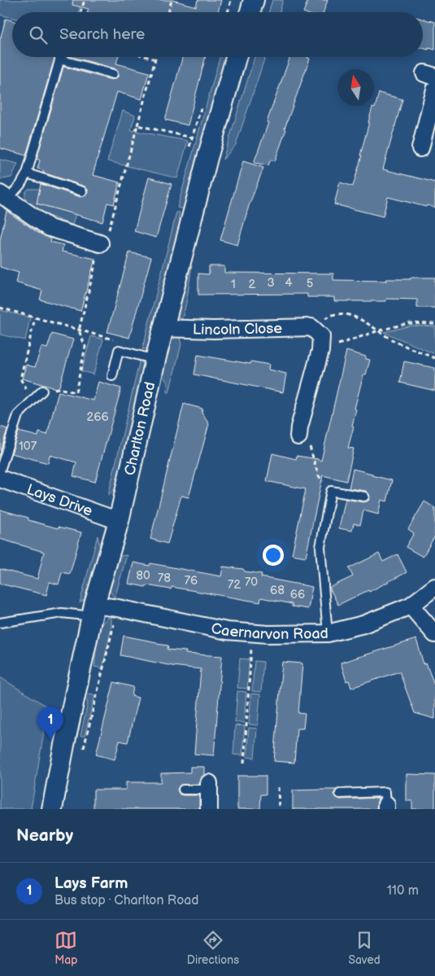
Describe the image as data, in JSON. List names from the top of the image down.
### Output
{
  "streets": {
    "street": [
      "Lincoln Close",
      "Charlton Road",
      "Lays Drive",
      "Caernarvon Road"
    ]
  },
  "crossings": [
    ["Lincoln Close", "Charlton Road"],
    ["Charlton Road", "Lays Drive"],
    ["Charlton Road", "Caernarvon Road"]
  ],
  "house_numbers": [
    "3",
    "4",
    "5",
    "1",
    "2",
    "266",
    "107",
    "80",
    "78",
    "76",
    "70",
    "72",
    "68",
    "66"
  ],
  "north": "top",
  "page": {
    "search": "Search here",
    "pins": "1",
    "heading": "Nearby",
    "list": [
      {
        "mark": "1",
        "name": "Lays Farm",
        "note": "Bus stop · Charlton Road",
        "value": "110 m"
      }
    ],
    "nav": ["Map", "Directions", "Saved"]
  }
}
